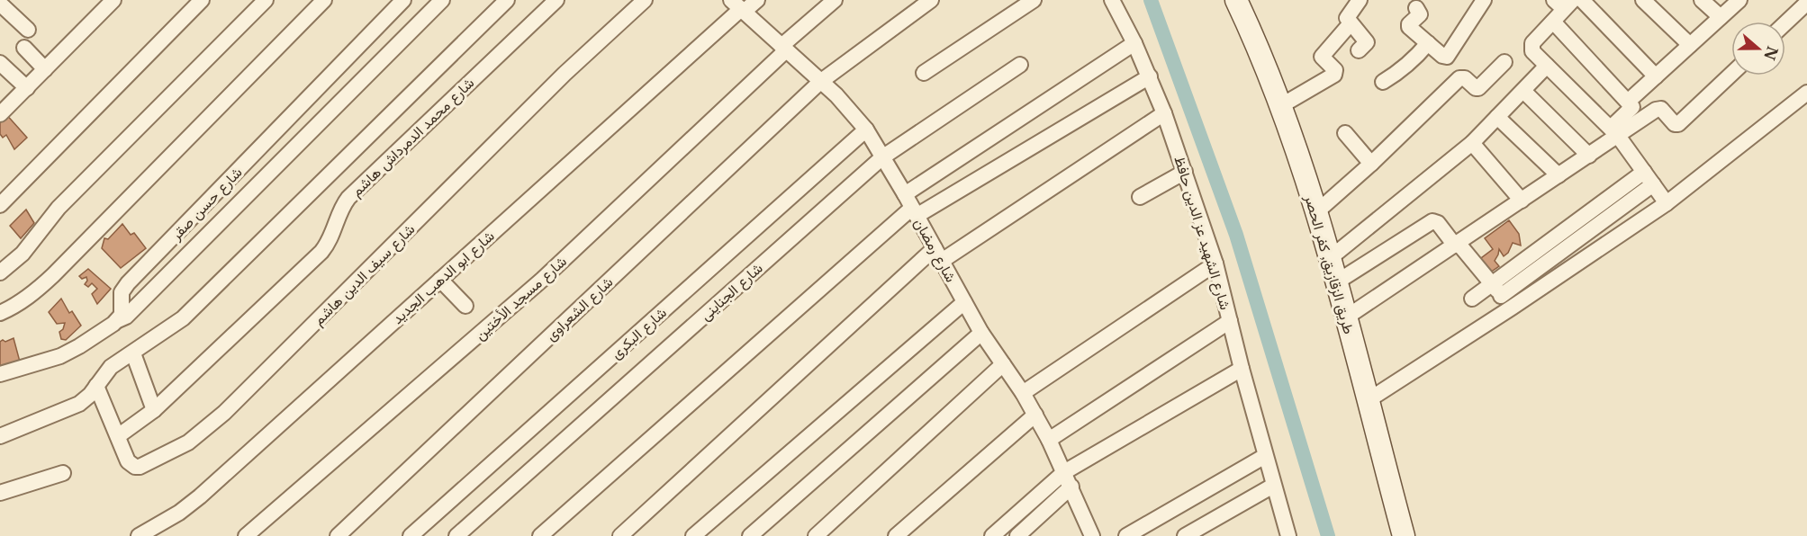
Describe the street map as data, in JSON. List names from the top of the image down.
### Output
{
  "streets": {
    "main road": ["طريق الزقازيق, كفر الحصر"],
    "street": [
      "شارع محمد الدمرداش هاشم",
      "شارع حسن صقر",
      "شارع الشهيد عز الدين حافظ",
      "شارع رمضان",
      "شارع سيف الدين هاشم",
      "شارع ابو الدهب الجديد",
      "شارع الجناينى",
      "شارع مسجد الأختين",
      "شارع الشعراوى",
      "شارع البكرى"
    ]
  },
  "crossings": [
    ["شارع محمد الدمرداش هاشم", "شارع سيف الدين هاشم"],
    ["شارع رمضان", "شارع ابو الدهب الجديد"],
    ["شارع رمضان", "شارع الجناينى"],
    ["شارع رمضان", "شارع مسجد الأختين"],
    ["شارع رمضان", "شارع الشعراوى"],
    ["شارع رمضان", "شارع البكرى"]
  ],
  "north": "right"
}
